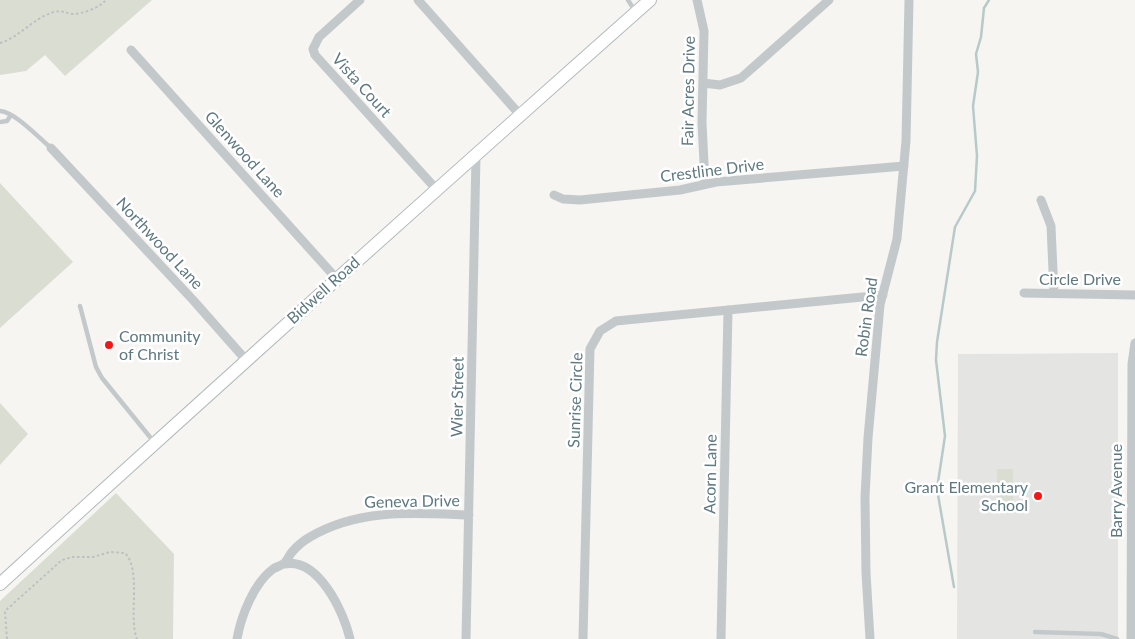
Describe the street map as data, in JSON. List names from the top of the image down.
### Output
{
  "streets": {
    "street": [
      "Vista Court",
      "Fair Acres Drive",
      "Glenwood Lane",
      "Crestline Drive",
      "Northwood Lane",
      "Circle Drive",
      "Bidwell Road",
      "Robin Road",
      "Wier Street",
      "Sunrise Circle",
      "Acorn Lane",
      "Barry Avenue",
      "Geneva Drive"
    ]
  },
  "crossings": [
    ["Vista Court", "Bidwell Road"],
    ["Fair Acres Drive", "Crestline Drive"],
    ["Glenwood Lane", "Bidwell Road"],
    ["Crestline Drive", "Robin Road"],
    ["Northwood Lane", "Bidwell Road"],
    ["Bidwell Road", "Wier Street"],
    ["Robin Road", "Sunrise Circle"],
    ["Wier Street", "Geneva Drive"],
    ["Sunrise Circle", "Acorn Lane"]
  ],
  "places": ["Community of Christ", "Grant Elementary School"]
}
